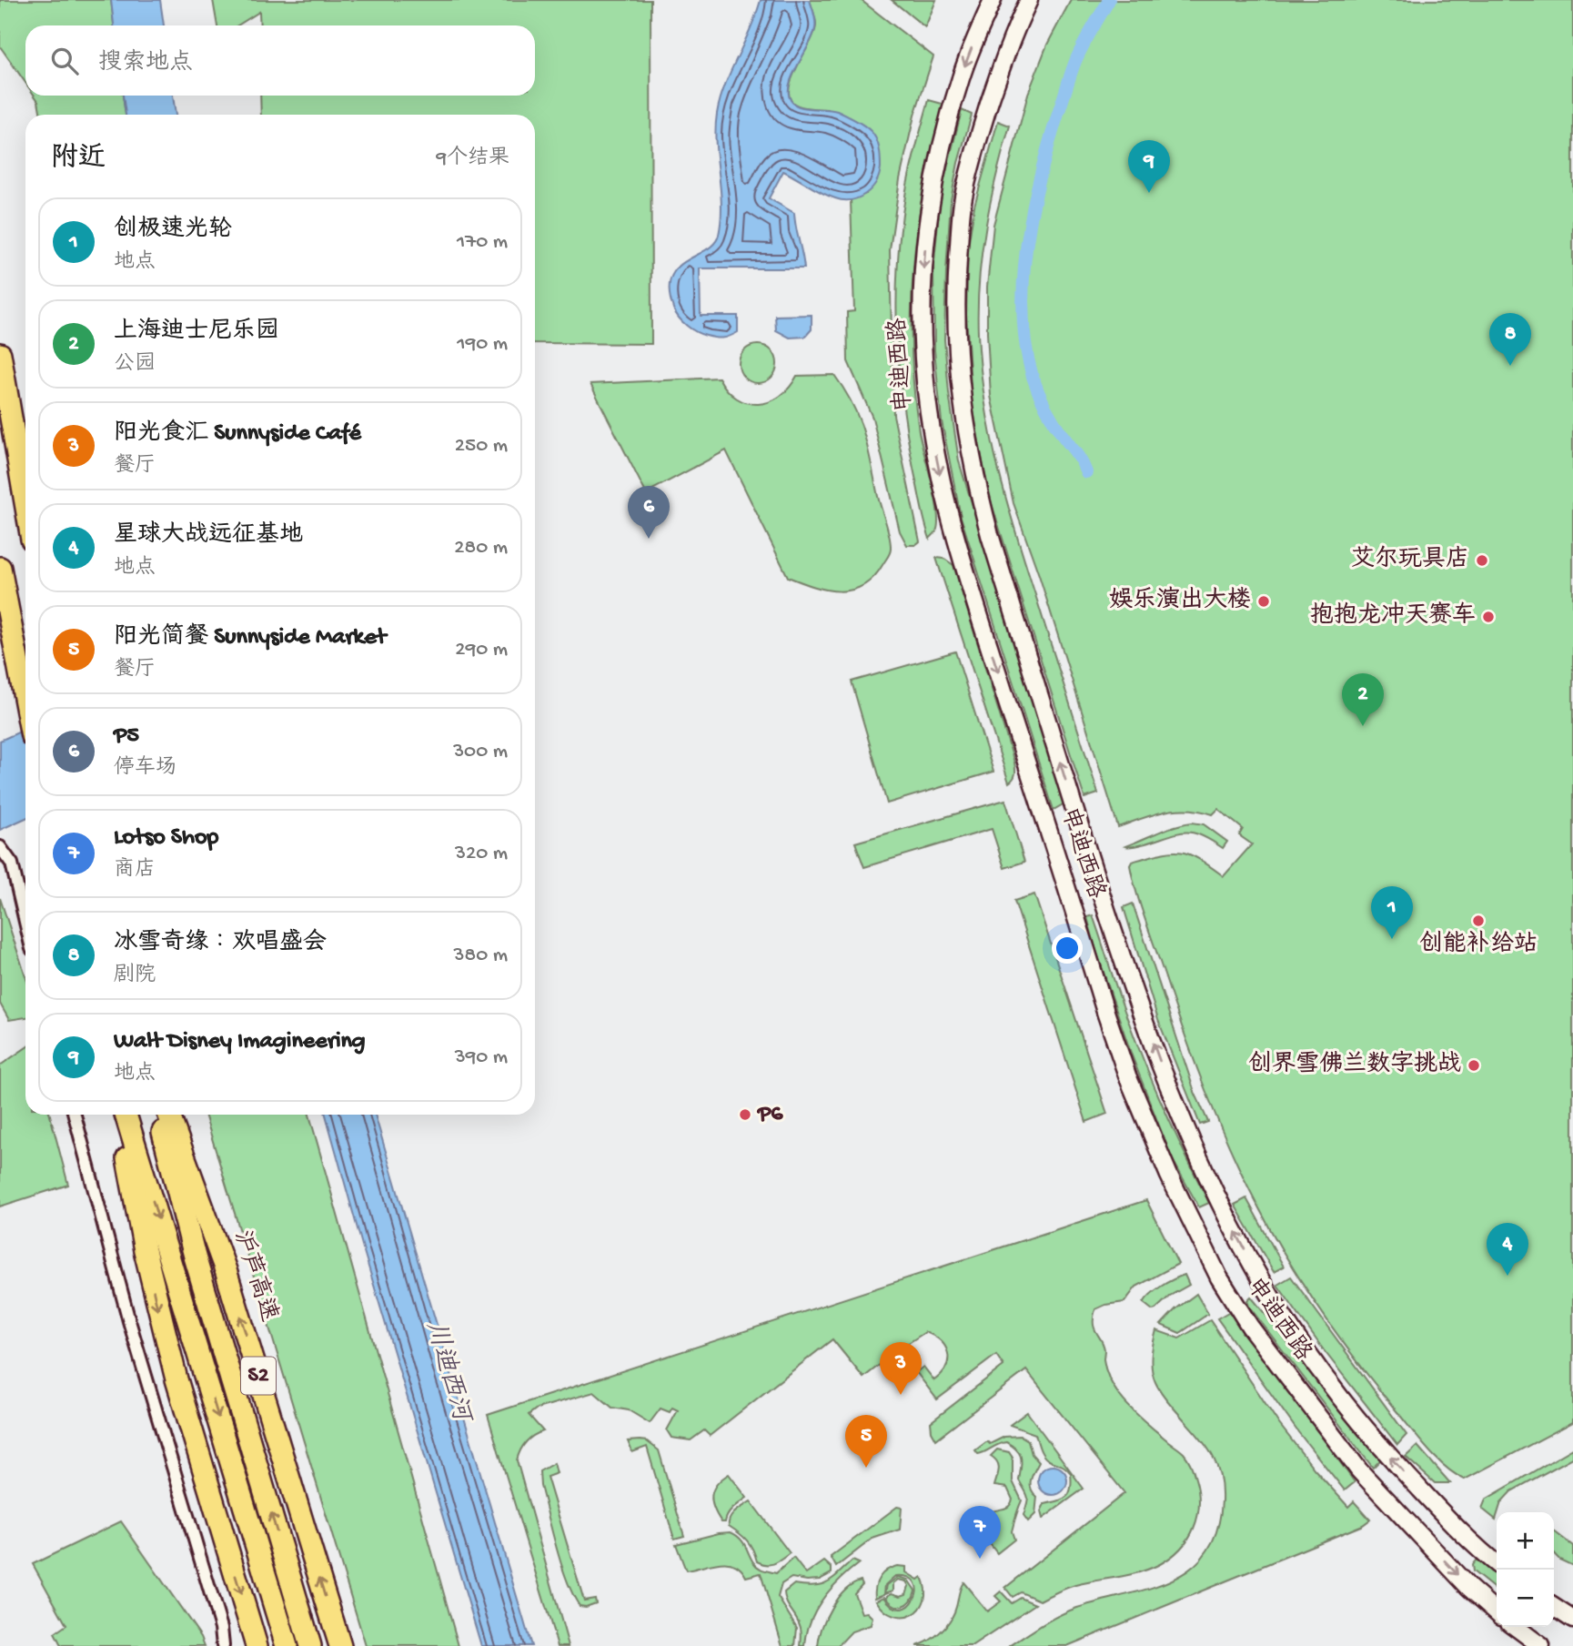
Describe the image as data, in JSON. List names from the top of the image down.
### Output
{
  "streets": {
    "highway": ["沪芦高速", "S2"],
    "street": ["申迪西路"]
  },
  "water": ["川迪西河"],
  "places": [
    "艾尔玩具店",
    "娱乐演出大楼",
    "抱抱龙冲天赛车",
    "创能补给站",
    "创界雪佛兰数字挑战",
    "P6"
  ],
  "page": {
    "search": "搜索地点",
    "heading": ["附近", "9个结果"],
    "pins": [
      "9",
      "8",
      "6",
      "2",
      "1",
      "4",
      "3",
      "5",
      "7"
    ],
    "list": [
      {
        "mark": "1",
        "name": "创极速光轮",
        "note": "地点",
        "value": "170 m"
      },
      {
        "mark": "2",
        "name": "上海迪士尼乐园",
        "note": "公园",
        "value": "190 m"
      },
      {
        "mark": "3",
        "name": "阳光食汇 Sunnyside Café",
        "note": "餐厅",
        "value": "250 m"
      },
      {
        "mark": "4",
        "name": "星球大战远征基地",
        "note": "地点",
        "value": "280 m"
      },
      {
        "mark": "5",
        "name": "阳光简餐 Sunnyside Market",
        "note": "餐厅",
        "value": "290 m"
      },
      {
        "mark": "6",
        "name": "P5",
        "note": "停车场",
        "value": "300 m"
      },
      {
        "mark": "7",
        "name": "Lotso Shop",
        "note": "商店",
        "value": "320 m"
      },
      {
        "mark": "8",
        "name": "冰雪奇缘：欢唱盛会",
        "note": "剧院",
        "value": "380 m"
      },
      {
        "mark": "9",
        "name": "Walt Disney Imagineering",
        "note": "地点",
        "value": "390 m"
      }
    ],
    "map_buttons": ["+", "−"]
  }
}
